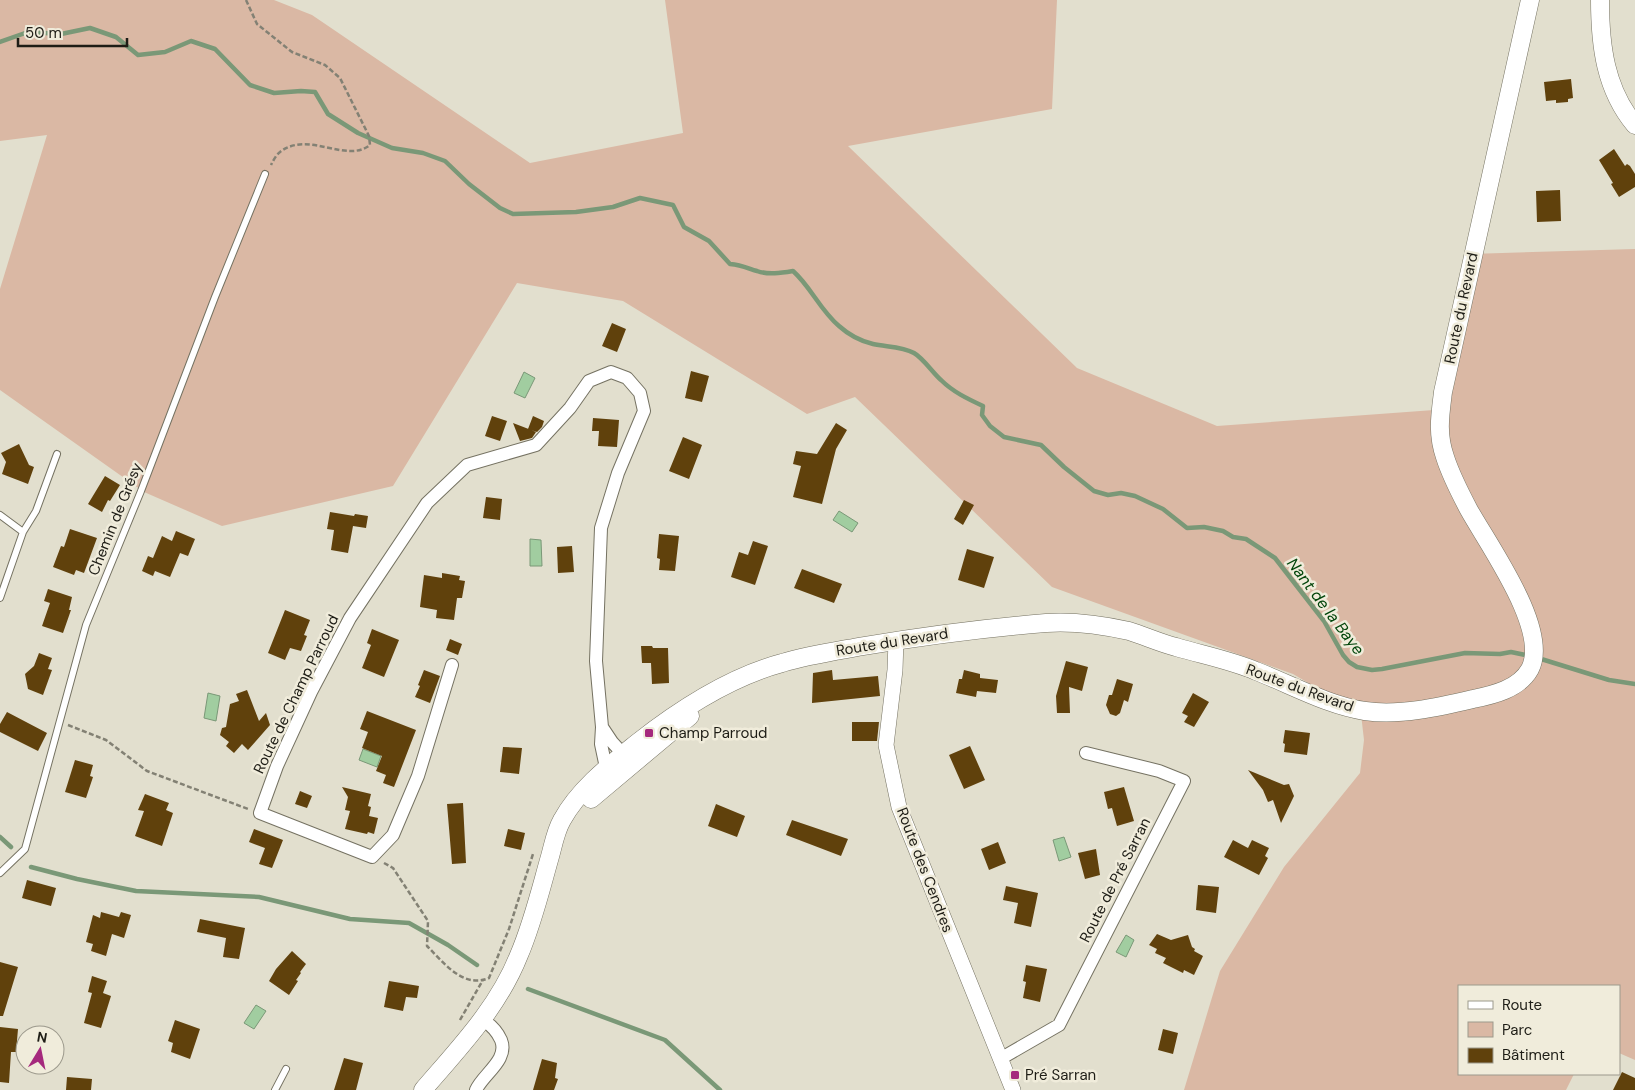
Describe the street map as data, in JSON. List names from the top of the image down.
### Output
{
  "streets": {
    "main road": ["Route du Revard"],
    "street": ["Route de Champ Parroud", "Route des Cendres", "Route de Pré Sarran"],
    "lane": ["Chemin de Grésy"]
  },
  "crossings": [
    ["Route du Revard", "Route de Champ Parroud"],
    ["Route du Revard", "Route des Cendres"],
    ["Route des Cendres", "Route de Pré Sarran"]
  ],
  "water": ["Nant de la Baye"],
  "places": {
    "transit": ["Champ Parroud", "Pré Sarran"]
  },
  "legend": ["Route", "Parc", "Bâtiment"],
  "scale_bar": "50 m",
  "north": "top"
}
